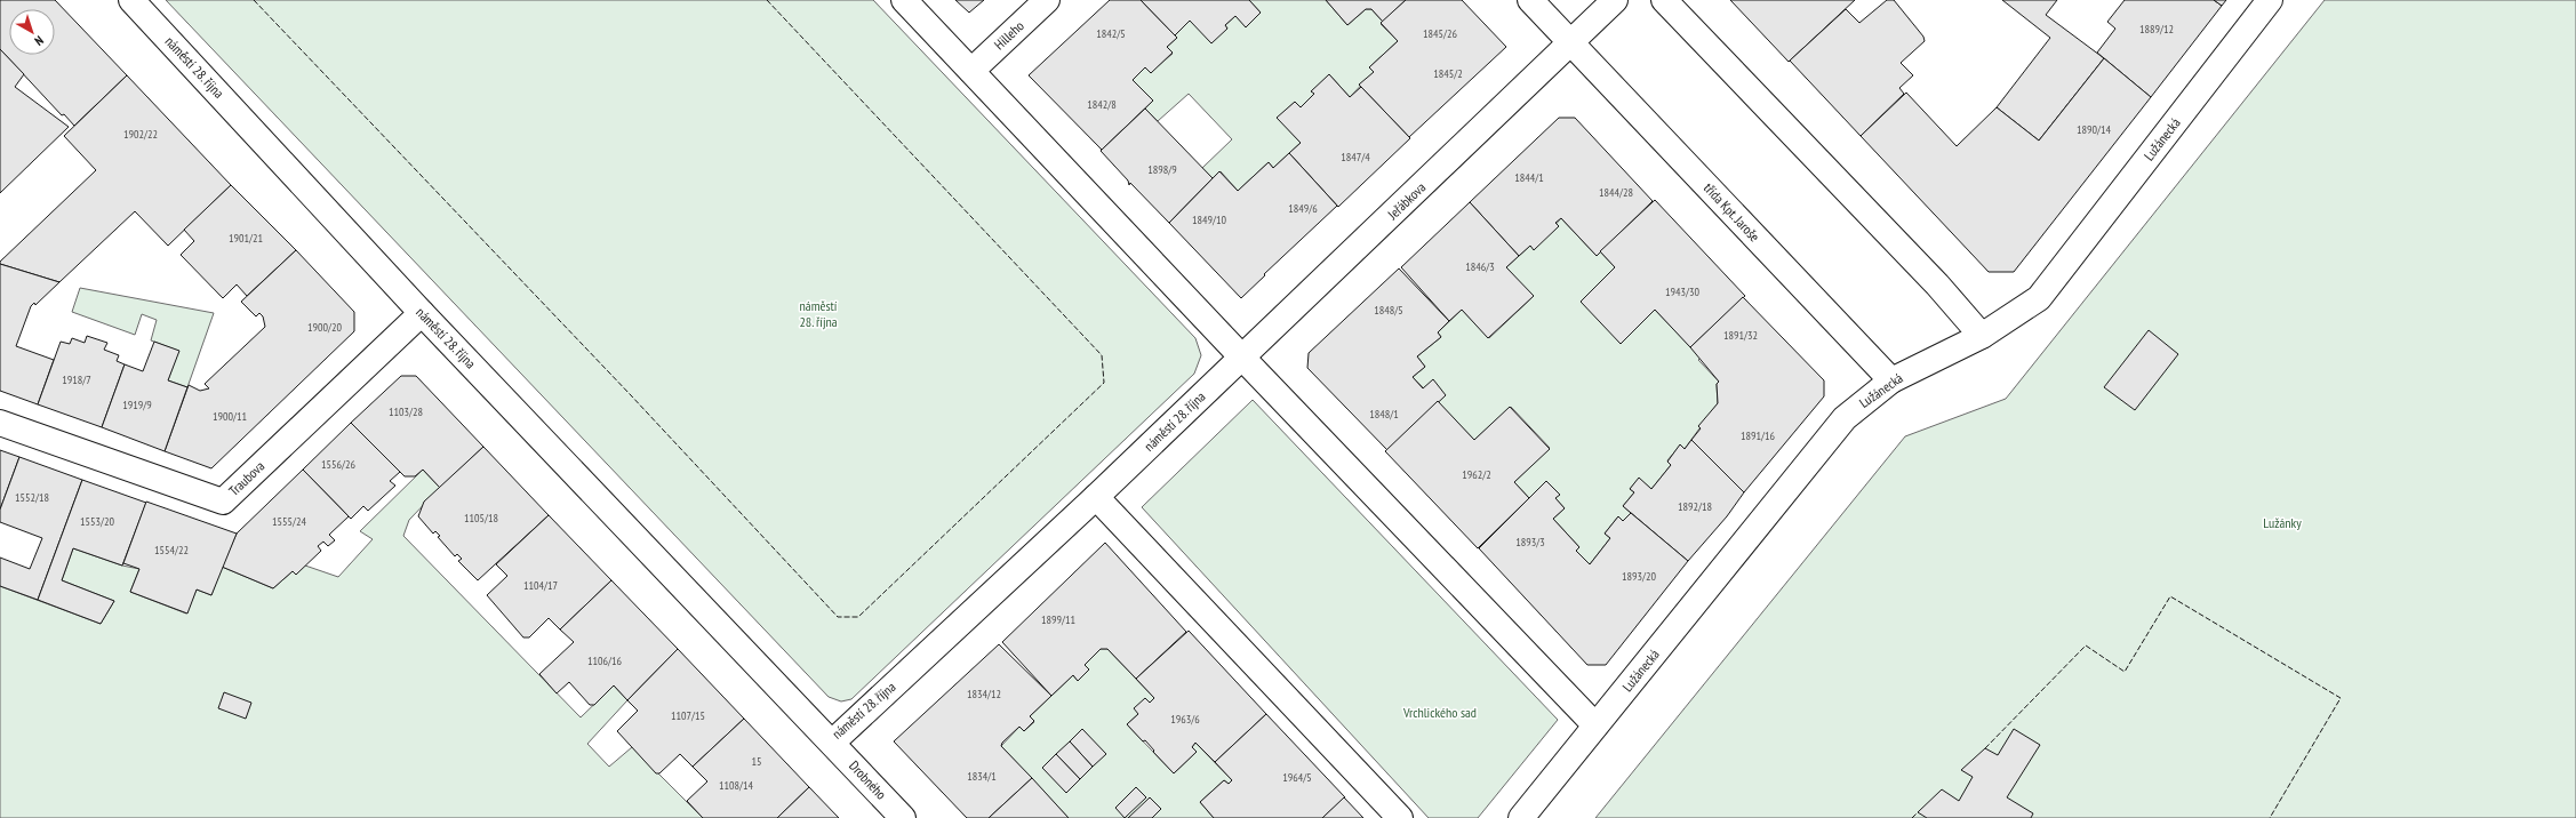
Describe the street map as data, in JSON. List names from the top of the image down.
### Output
{
  "streets": {
    "street": [
      "Hilleho",
      "náměstí 28. října",
      "Lužánecká",
      "Jeřábkova",
      "třída Kpt. Jaroše",
      "Traubova",
      "Drobného"
    ]
  },
  "crossings": [
    ["náměstí 28. října", "Jeřábkova"],
    ["náměstí 28. října", "Traubova"],
    ["náměstí 28. října", "Drobného"],
    ["Lužánecká", "třída Kpt. Jaroše"],
    ["Jeřábkova", "třída Kpt. Jaroše"]
  ],
  "parks": ["náměstí 28. října", "Lužánky", "Vrchlického sad"],
  "house_numbers": [
    "1889/12",
    "1842/5",
    "1845/26",
    "1845/2",
    "1842/8",
    "1890/14",
    "1902/22",
    "1847/4",
    "1898/9",
    "1844/1",
    "1844/28",
    "1849/6",
    "1849/10",
    "1901/21",
    "1846/3",
    "1943/30",
    "1848/5",
    "1900/20",
    "1891/32",
    "1918/7",
    "1919/9",
    "1103/28",
    "1848/1",
    "1900/11",
    "1891/16",
    "1556/26",
    "1962/2",
    "1552/18",
    "1892/18",
    "1105/18",
    "1553/20",
    "1555/24",
    "1893/3",
    "1554/22",
    "1893/20",
    "1104/17",
    "1899/11",
    "1106/16",
    "1834/12",
    "1107/15",
    "1963/6",
    "15",
    "1834/1",
    "1964/5",
    "1108/14"
  ],
  "north": "bottom right"
}
